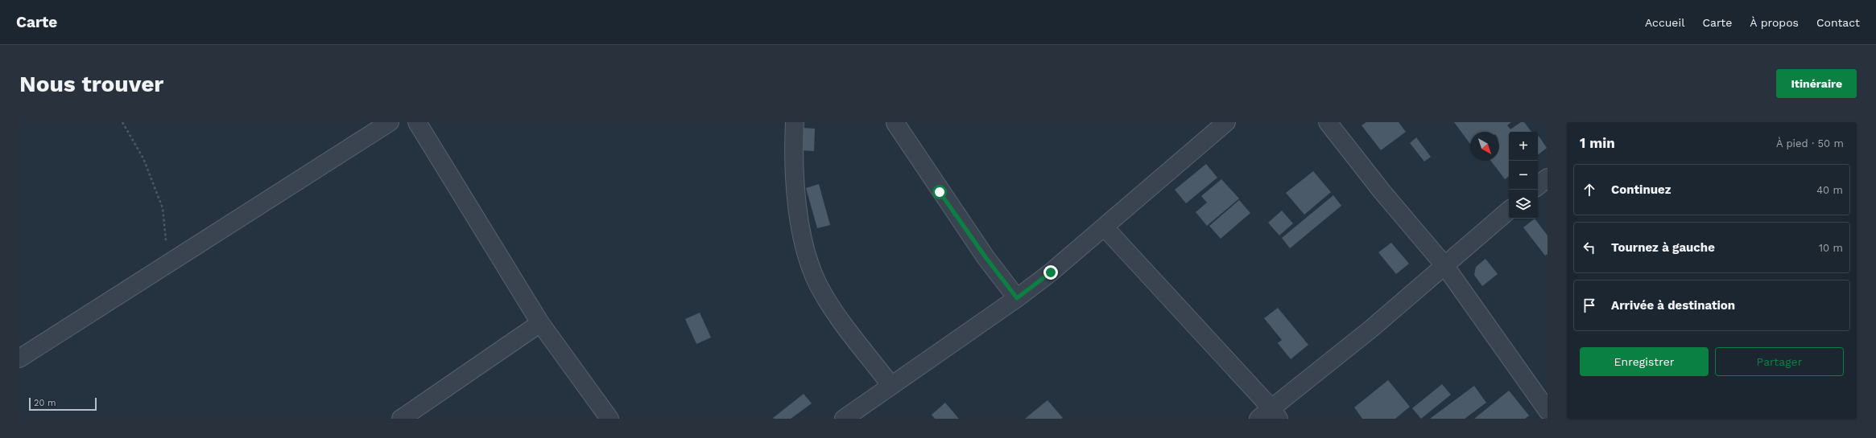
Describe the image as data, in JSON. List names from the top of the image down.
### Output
{
  "scale_bar": "20 m",
  "north": "bottom right",
  "page": {
    "header": "Carte",
    "nav": [
      "Accueil",
      "Carte",
      "À propos",
      "Contact"
    ],
    "buttons": [
      "Itinéraire",
      ["Enregistrer", "Partager"]
    ],
    "title": "Nous trouver",
    "heading": ["1 min", "À pied · 50 m"],
    "map_buttons": ["+", "−"],
    "list": [
      ["Continuez", "40 m"],
      ["Tournez à gauche", "10 m"],
      "Arrivée à destination"
    ],
    "scale": "20 m"
  }
}
